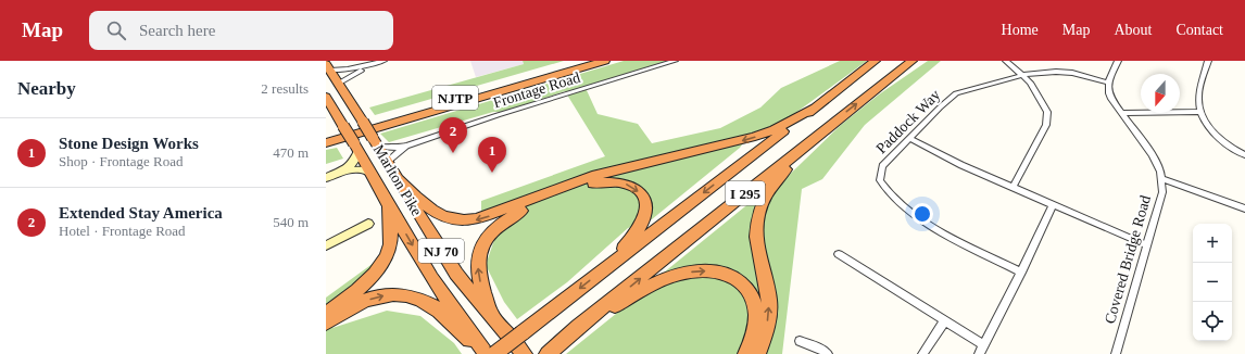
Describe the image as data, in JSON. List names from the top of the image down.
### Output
{
  "streets": {
    "highway": [
      "NJTP",
      "Marlton Pike",
      "I 295",
      "NJ 70"
    ],
    "street": ["Frontage Road", "Paddock Way", "Covered Bridge Road"]
  },
  "crossings": [
    ["Frontage Road", "Marlton Pike"],
    ["Paddock Way", "Covered Bridge Road"]
  ],
  "north": "bottom",
  "page": {
    "header": "Map",
    "search": "Search here",
    "nav": [
      "Home",
      "Map",
      "About",
      "Contact"
    ],
    "heading": ["Nearby", "2 results"],
    "list": [
      {
        "mark": "1",
        "name": "Stone Design Works",
        "note": "Shop · Frontage Road",
        "value": "470 m"
      },
      {
        "mark": "2",
        "name": "Extended Stay America",
        "note": "Hotel · Frontage Road",
        "value": "540 m"
      }
    ],
    "pins": ["2", "1"],
    "map_buttons": ["+", "−"]
  }
}
